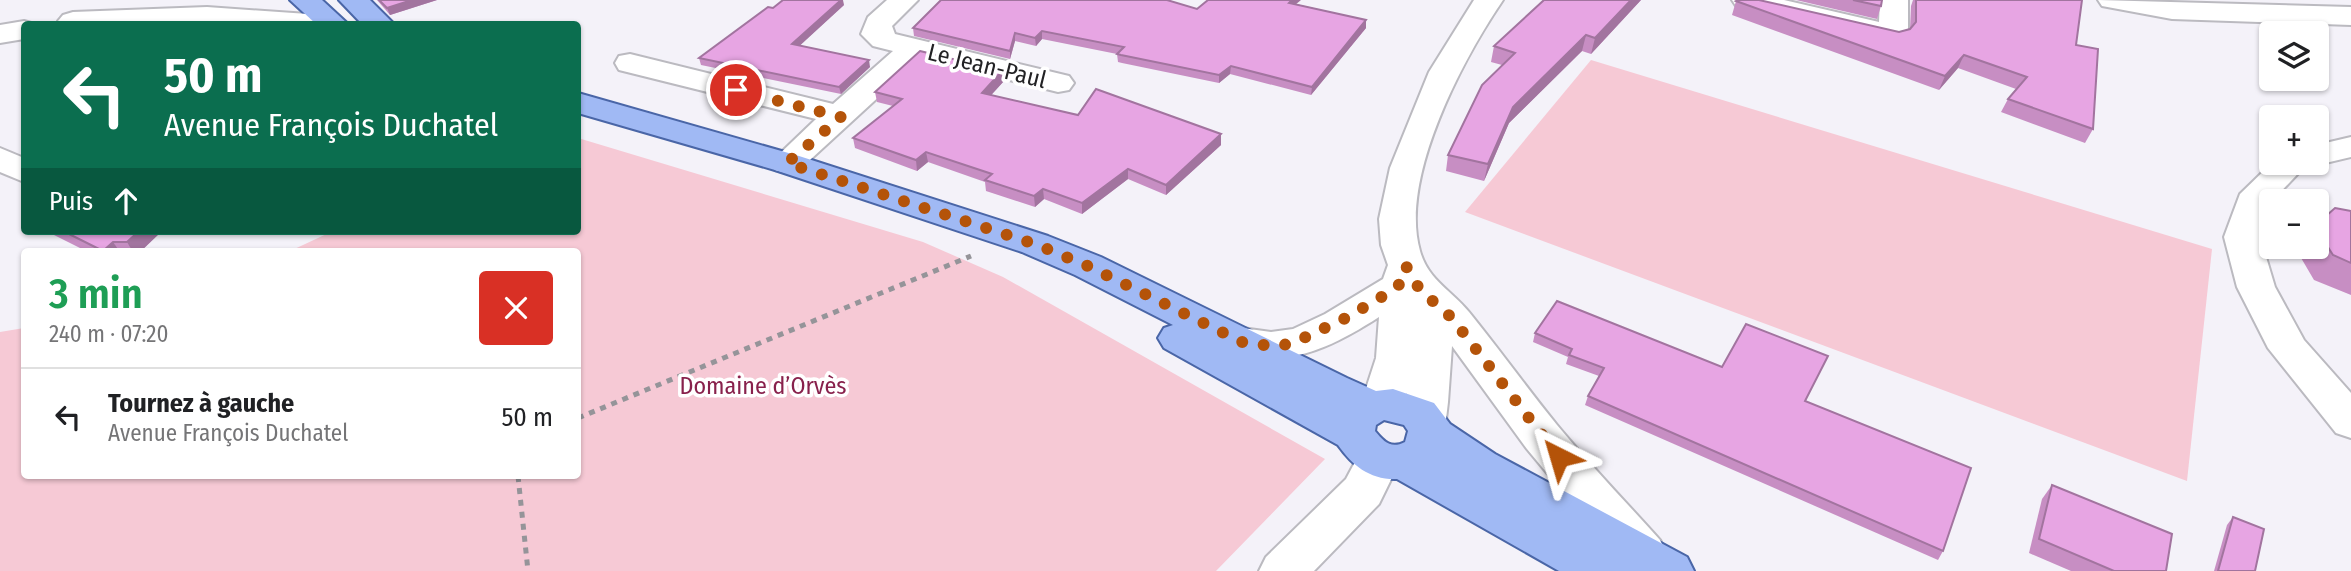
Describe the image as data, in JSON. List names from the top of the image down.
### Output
{
  "streets": {
    "street": ["Le Jean-Paul"]
  },
  "parks": ["Domaine d’Orvès"],
  "page": {
    "map_buttons": ["+", "−"],
    "turn": ["50 m", "Avenue François Duchatel"],
    "then": "Puis",
    "heading": ["3 min", "240 m · 07:20"],
    "list": [
      {
        "name": "Tournez à gauche",
        "note": "Avenue François Duchatel",
        "value": "50 m"
      }
    ]
  }
}
